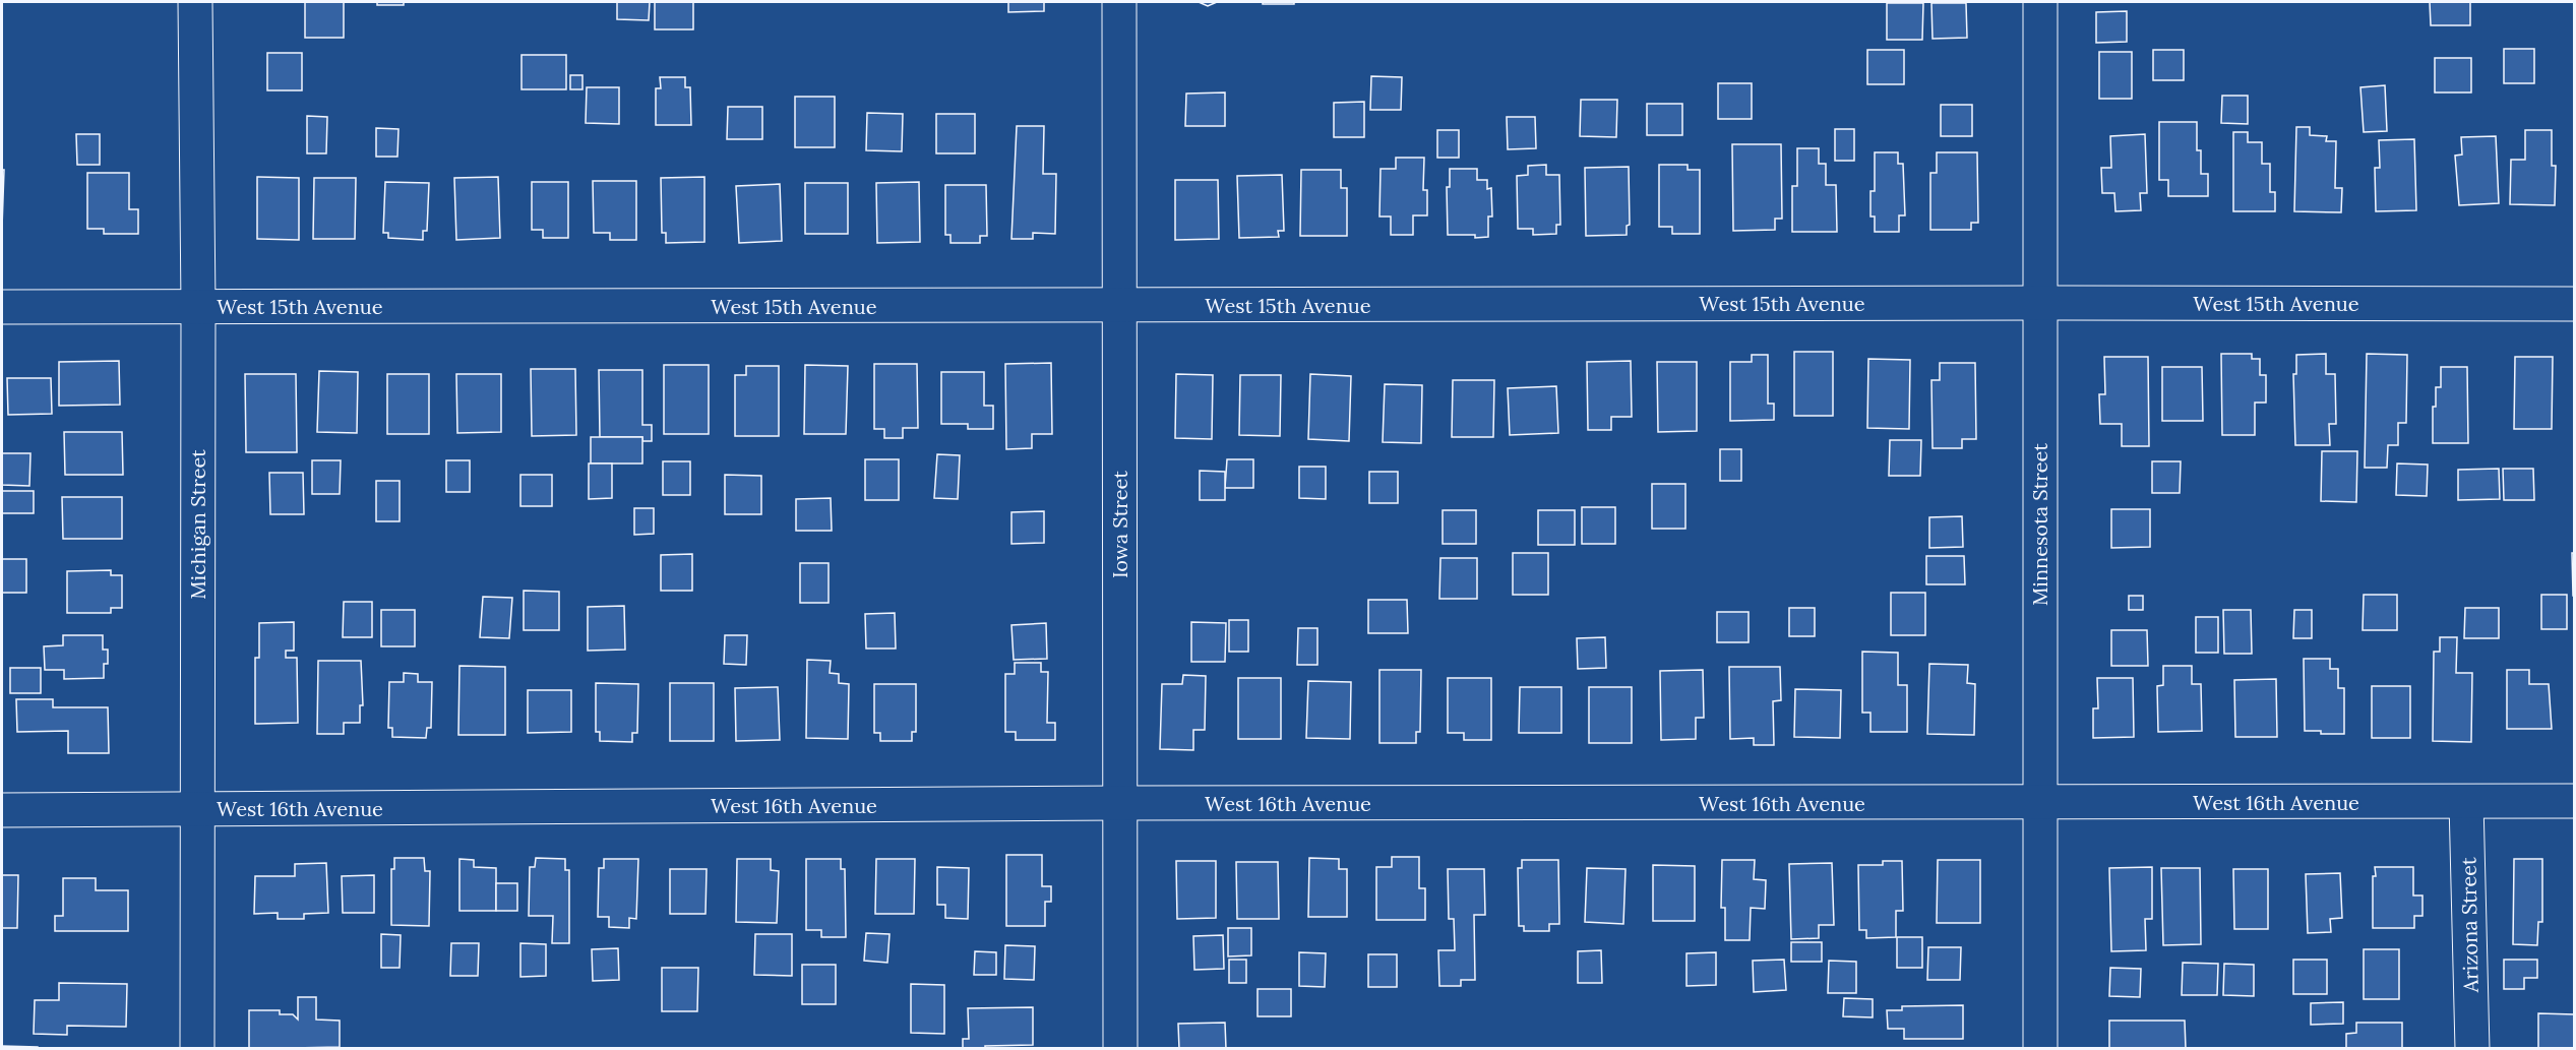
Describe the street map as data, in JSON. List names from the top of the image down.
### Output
{
  "streets": {
    "street": [
      "West 15th Avenue",
      "Michigan Street",
      "Iowa Street",
      "Minnesota Street",
      "West 16th Avenue",
      "Arizona Street"
    ]
  },
  "crossings": [
    ["West 15th Avenue", "Michigan Street"],
    ["West 15th Avenue", "Iowa Street"],
    ["West 15th Avenue", "Minnesota Street"],
    ["Michigan Street", "West 16th Avenue"],
    ["Iowa Street", "West 16th Avenue"],
    ["Minnesota Street", "West 16th Avenue"],
    ["West 16th Avenue", "Arizona Street"]
  ]
}
